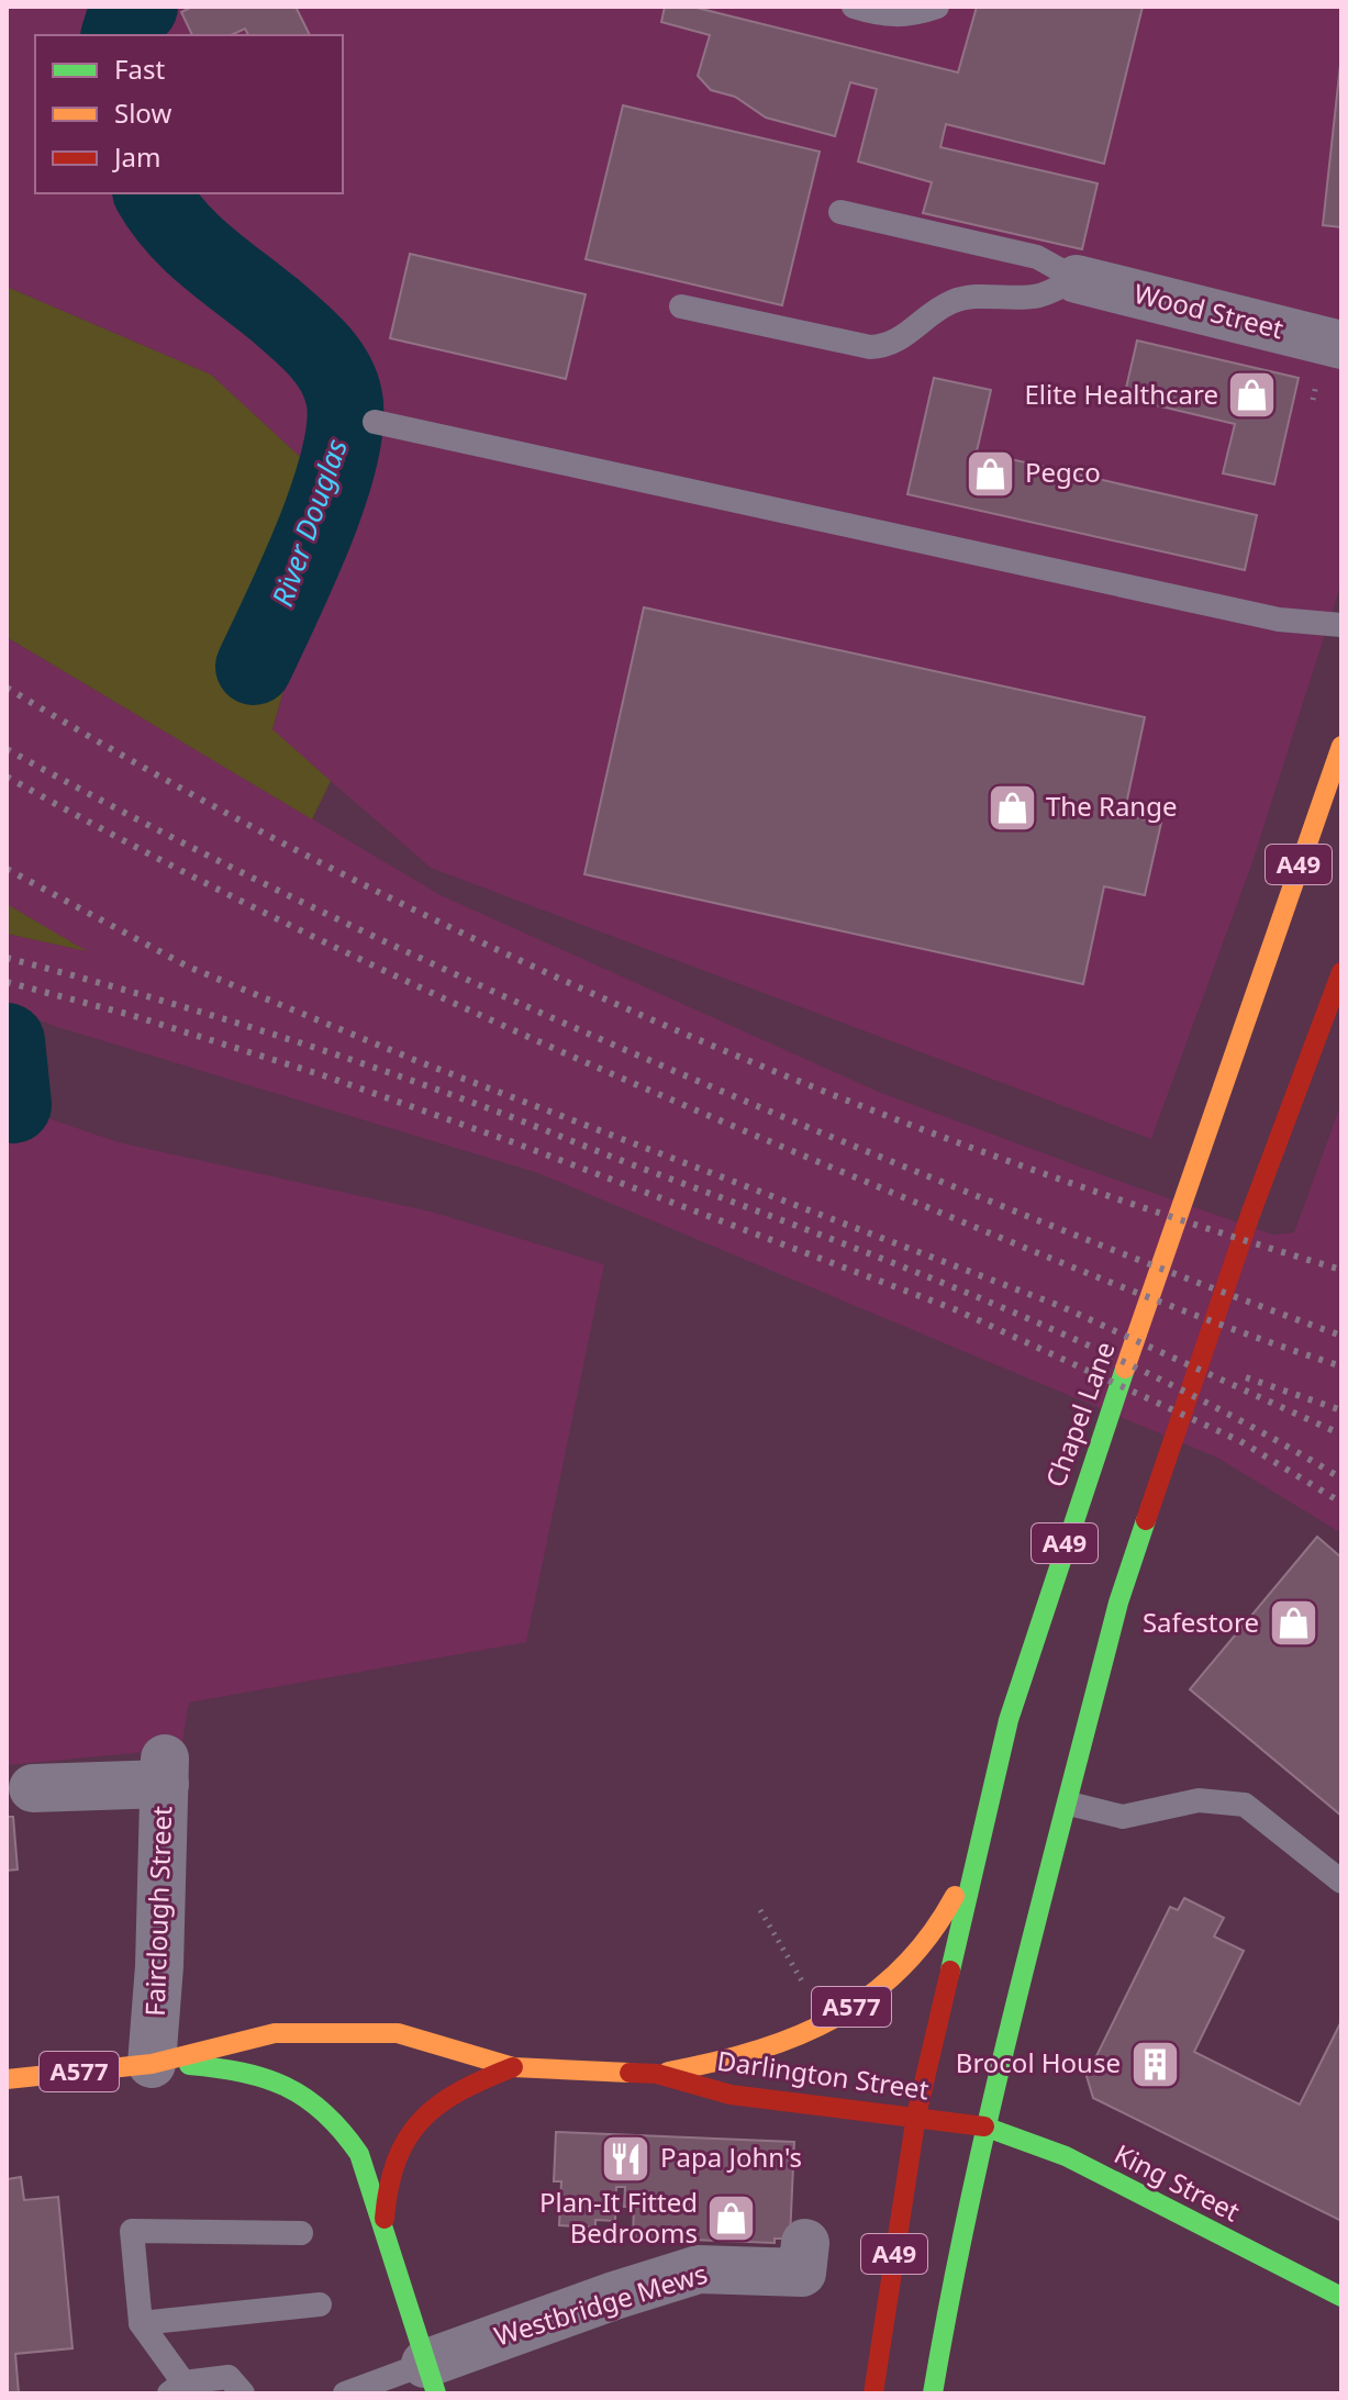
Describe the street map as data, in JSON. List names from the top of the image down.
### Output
{
  "streets": {
    "highway": [
      "A49",
      "Chapel Lane",
      "A577",
      "Darlington Street",
      "King Street"
    ],
    "street": ["Wood Street", "Fairclough Street", "Westbridge Mews"]
  },
  "crossings": [
    ["A49", "Chapel Lane"],
    ["A49", "Darlington Street"],
    ["A49", "King Street"],
    ["Chapel Lane", "Darlington Street"],
    ["Fairclough Street", "A577"],
    ["Fairclough Street", "Darlington Street"],
    ["A577", "Darlington Street"],
    ["A577", "Westbridge Mews"],
    ["Darlington Street", "King Street"]
  ],
  "water": ["River Douglas"],
  "places": {
    "shop": [
      "Elite Healthcare",
      "Pegco",
      "The Range",
      "Safestore",
      "Plan-It Fitted Bedrooms"
    ],
    "building": ["Brocol House"],
    "restaurant": ["Papa John's"]
  },
  "legend": ["Fast", "Slow", "Jam"]
}
